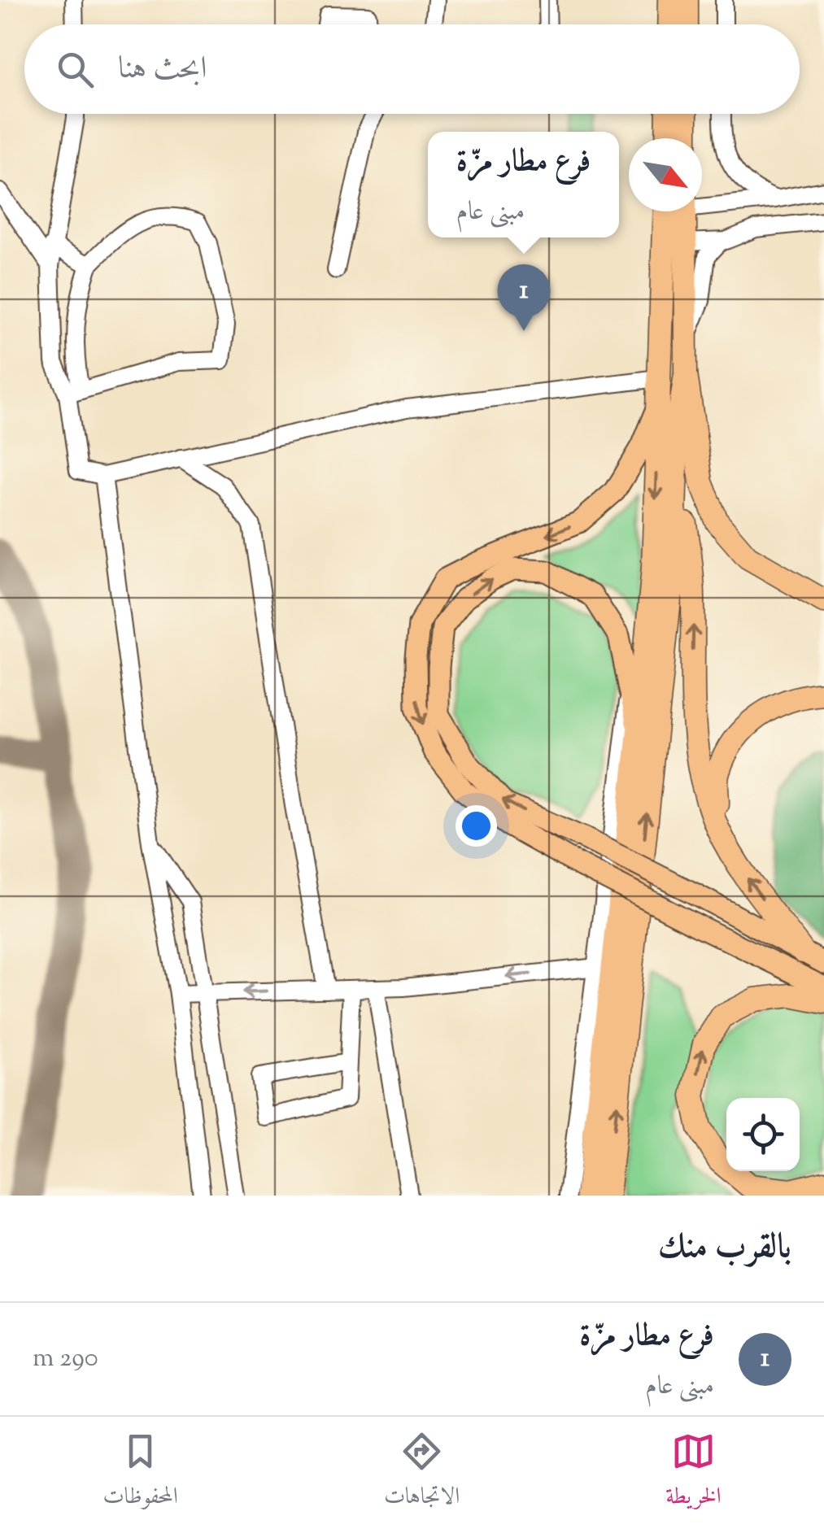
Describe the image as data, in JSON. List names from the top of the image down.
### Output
{
  "north": "bottom right",
  "page": {
    "search": "ابحث هنا",
    "popup": ["فرع مطار مزّة", "مبنى عام"],
    "pins": "1",
    "heading": "بالقرب منك",
    "list": [
      {
        "mark": "1",
        "name": "فرع مطار مزّة",
        "note": "مبنى عام",
        "value": "290 m"
      }
    ],
    "nav": ["الخريطة", "الاتجاهات", "المحفوظات"]
  }
}
